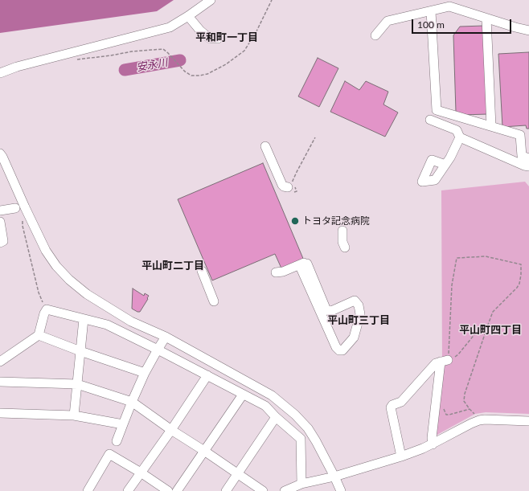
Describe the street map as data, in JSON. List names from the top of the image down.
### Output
{
  "districts": [
    "平和町一丁目",
    "平山町二丁目",
    "平山町三丁目",
    "平山町四丁目"
  ],
  "water": ["安永川"],
  "places": ["トヨタ記念病院"],
  "scale_bar": "100 m"
}
